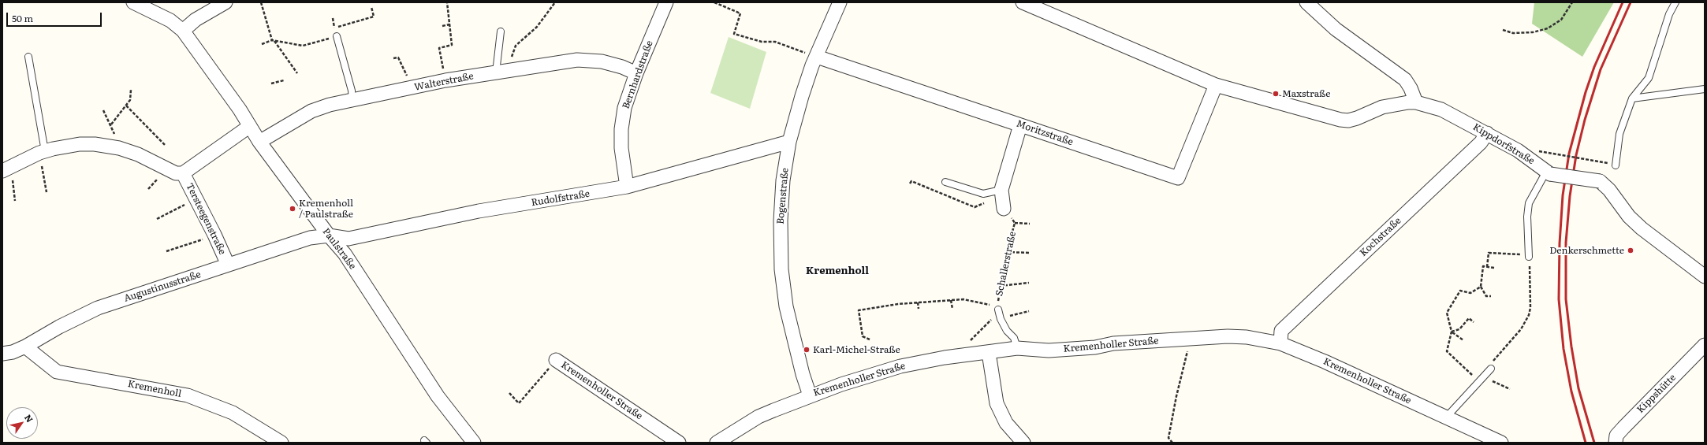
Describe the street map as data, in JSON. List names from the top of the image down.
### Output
{
  "streets": {
    "street": [
      "Bernhardstraße",
      "Walterstraße",
      "Moritzstraße",
      "Kippdorfstraße",
      "Bogenstraße",
      "Rudolfstraße",
      "Tersteegenstraße",
      "Kochstraße",
      "Paulstraße",
      "Augustinusstraße",
      "Kremenholler Straße",
      "Kremenholl",
      "Kippshütte"
    ],
    "lane": ["Schallerstraße"]
  },
  "crossings": [
    ["Bernhardstraße", "Walterstraße"],
    ["Bernhardstraße", "Rudolfstraße"],
    ["Walterstraße", "Paulstraße"],
    ["Moritzstraße", "Bogenstraße"],
    ["Kippdorfstraße", "Kochstraße"],
    ["Bogenstraße", "Rudolfstraße"],
    ["Bogenstraße", "Kremenholler Straße"],
    ["Rudolfstraße", "Paulstraße"],
    ["Rudolfstraße", "Augustinusstraße"],
    ["Tersteegenstraße", "Paulstraße"],
    ["Tersteegenstraße", "Augustinusstraße"],
    ["Kochstraße", "Kremenholler Straße"],
    ["Paulstraße", "Augustinusstraße"],
    ["Schallerstraße", "Kremenholler Straße"],
    ["Augustinusstraße", "Kremenholl"]
  ],
  "districts": ["Kremenholl"],
  "places": [
    "Maxstraße",
    "Kremenholl / Paulstraße",
    "Denkerschmette",
    "Karl-Michel-Straße"
  ],
  "scale_bar": "50 m",
  "north": "top right"
}
